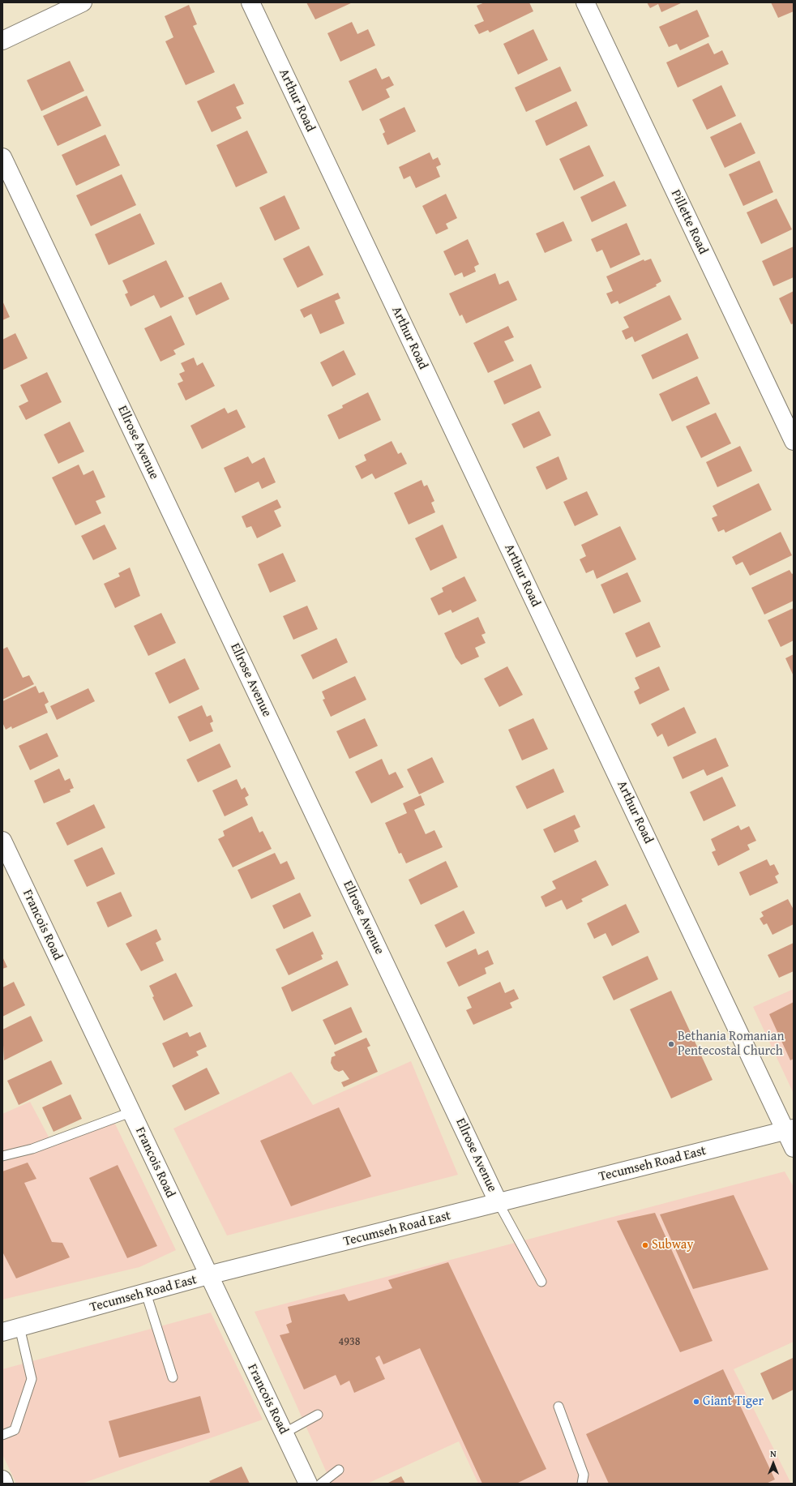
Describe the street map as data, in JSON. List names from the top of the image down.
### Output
{
  "streets": {
    "street": [
      "Arthur Road",
      "Pillette Road",
      "Ellrose Avenue",
      "Francois Road",
      "Tecumseh Road East"
    ]
  },
  "crossings": [
    ["Arthur Road", "Tecumseh Road East"],
    ["Ellrose Avenue", "Tecumseh Road East"],
    ["Francois Road", "Tecumseh Road East"]
  ],
  "places": ["Bethania Romanian Pentecostal Church", "Subway", "Giant Tiger"],
  "house_numbers": ["4938"],
  "north": "top"
}
